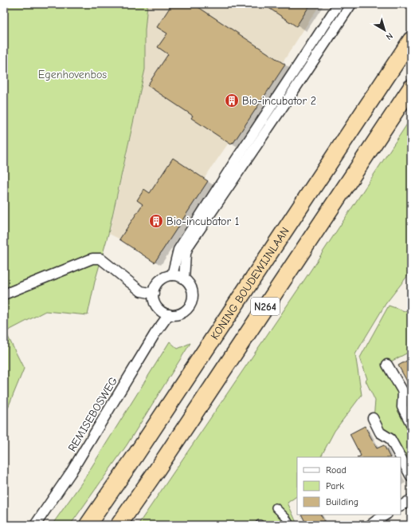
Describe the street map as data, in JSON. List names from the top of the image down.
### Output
{
  "streets": {
    "highway": ["KONING BOUDEWIJNLAAN", "N264"],
    "street": ["REMISEBOSWEG"]
  },
  "parks": ["Egenhovenbos"],
  "places": {
    "building": ["Bio-incubator 2", "Bio-incubator 1"]
  },
  "legend": ["Road", "Park", "Building"],
  "north": "bottom right"
}
